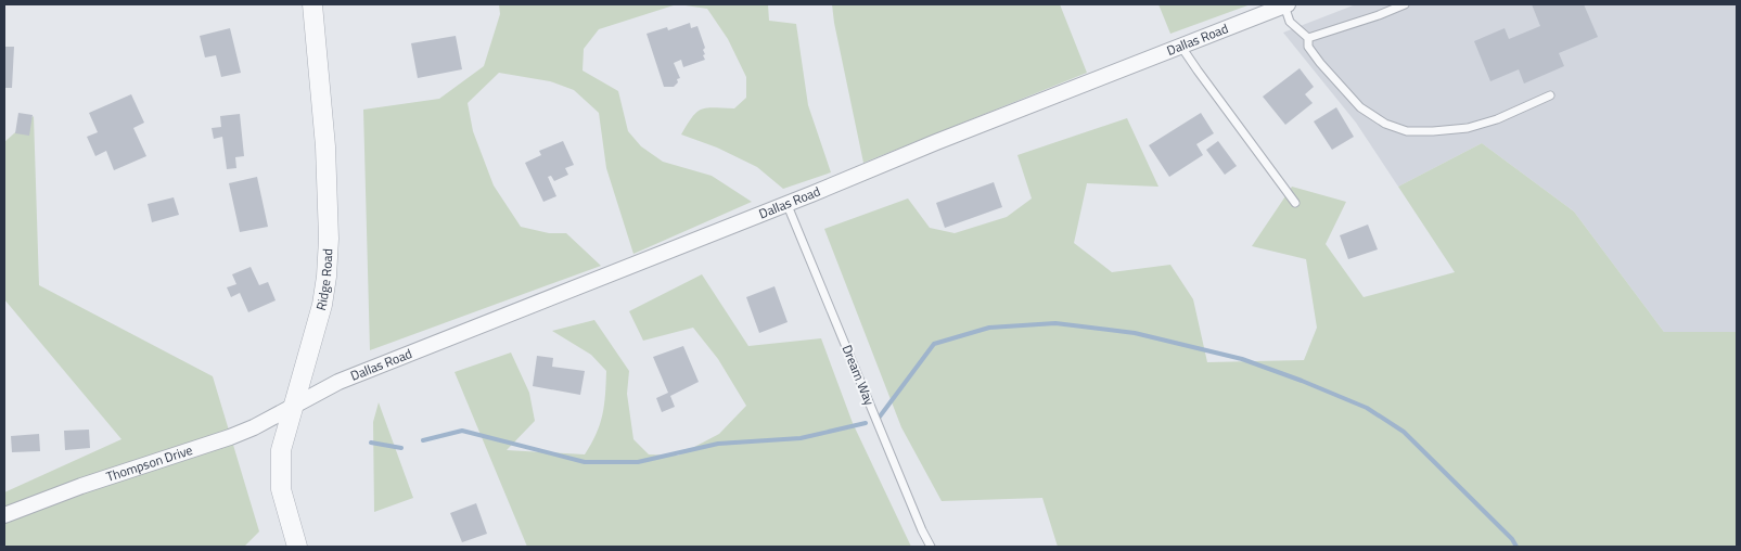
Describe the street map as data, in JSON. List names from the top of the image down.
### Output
{
  "streets": {
    "street": ["Dallas Road", "Ridge Road", "Thompson Drive"],
    "lane": ["Dream Way"]
  },
  "crossings": [
    ["Dallas Road", "Ridge Road"],
    ["Dallas Road", "Dream Way"],
    ["Dallas Road", "Thompson Drive"],
    ["Ridge Road", "Thompson Drive"]
  ]
}
